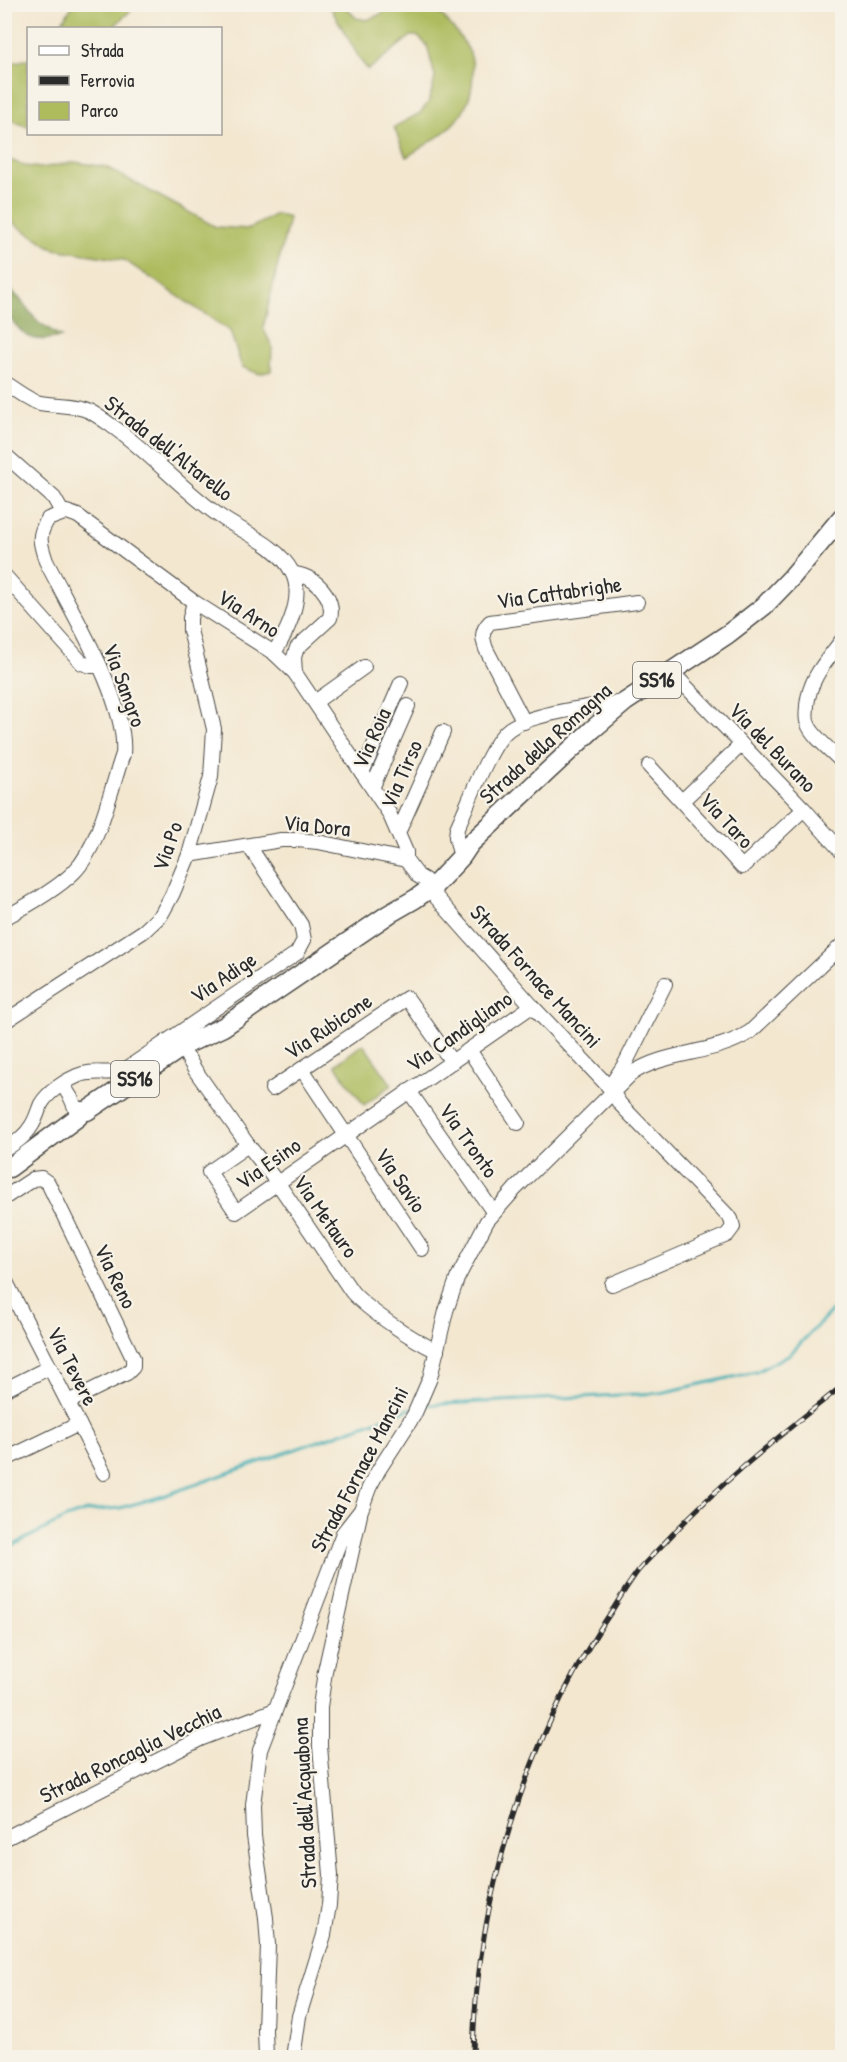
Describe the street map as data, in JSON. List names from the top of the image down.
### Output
{
  "streets": {
    "main road": ["SS16", "Strada della Romagna"],
    "street": [
      "Strada dell'Altarello",
      "Via Cattabrighe",
      "Via Arno",
      "Via Sangro",
      "Via Roia",
      "Via del Burano",
      "Via Tirso",
      "Via Taro",
      "Via Dora",
      "Via Po",
      "Strada Fornace Mancini",
      "Via Adige",
      "Via Rubicone",
      "Via Candigliano",
      "Via Tronto",
      "Via Esino",
      "Via Savio",
      "Via Metauro",
      "Via Reno",
      "Via Tevere",
      "Strada Roncaglia Vecchia",
      "Strada dell'Acquabona"
    ]
  },
  "crossings": [
    ["Strada dell'Altarello", "Via Arno"],
    ["Via Arno", "Via Sangro"],
    ["Via Arno", "Via Roia"],
    ["Via Arno", "Via Tirso"],
    ["Via Arno", "Via Dora"],
    ["Via Arno", "Via Po"],
    ["Strada della Romagna", "Via del Burano"],
    ["Strada della Romagna", "Strada Fornace Mancini"],
    ["Strada della Romagna", "Via Metauro"],
    ["Via del Burano", "Via Taro"],
    ["Via Dora", "Via Po"],
    ["Via Dora", "Via Adige"],
    ["Strada Fornace Mancini", "Via Candigliano"],
    ["Strada Fornace Mancini", "Via Tronto"],
    ["Strada Fornace Mancini", "Via Metauro"],
    ["Strada Fornace Mancini", "Strada Roncaglia Vecchia"],
    ["Strada Fornace Mancini", "Strada dell'Acquabona"],
    ["Via Rubicone", "Via Candigliano"],
    ["Via Rubicone", "Via Savio"],
    ["Via Candigliano", "Via Tronto"],
    ["Via Candigliano", "Via Esino"],
    ["Via Candigliano", "Via Savio"],
    ["Via Esino", "Via Savio"],
    ["Via Esino", "Via Metauro"],
    ["Via Reno", "Via Tevere"]
  ],
  "legend": ["Strada", "Ferrovia", "Parco"]
}
